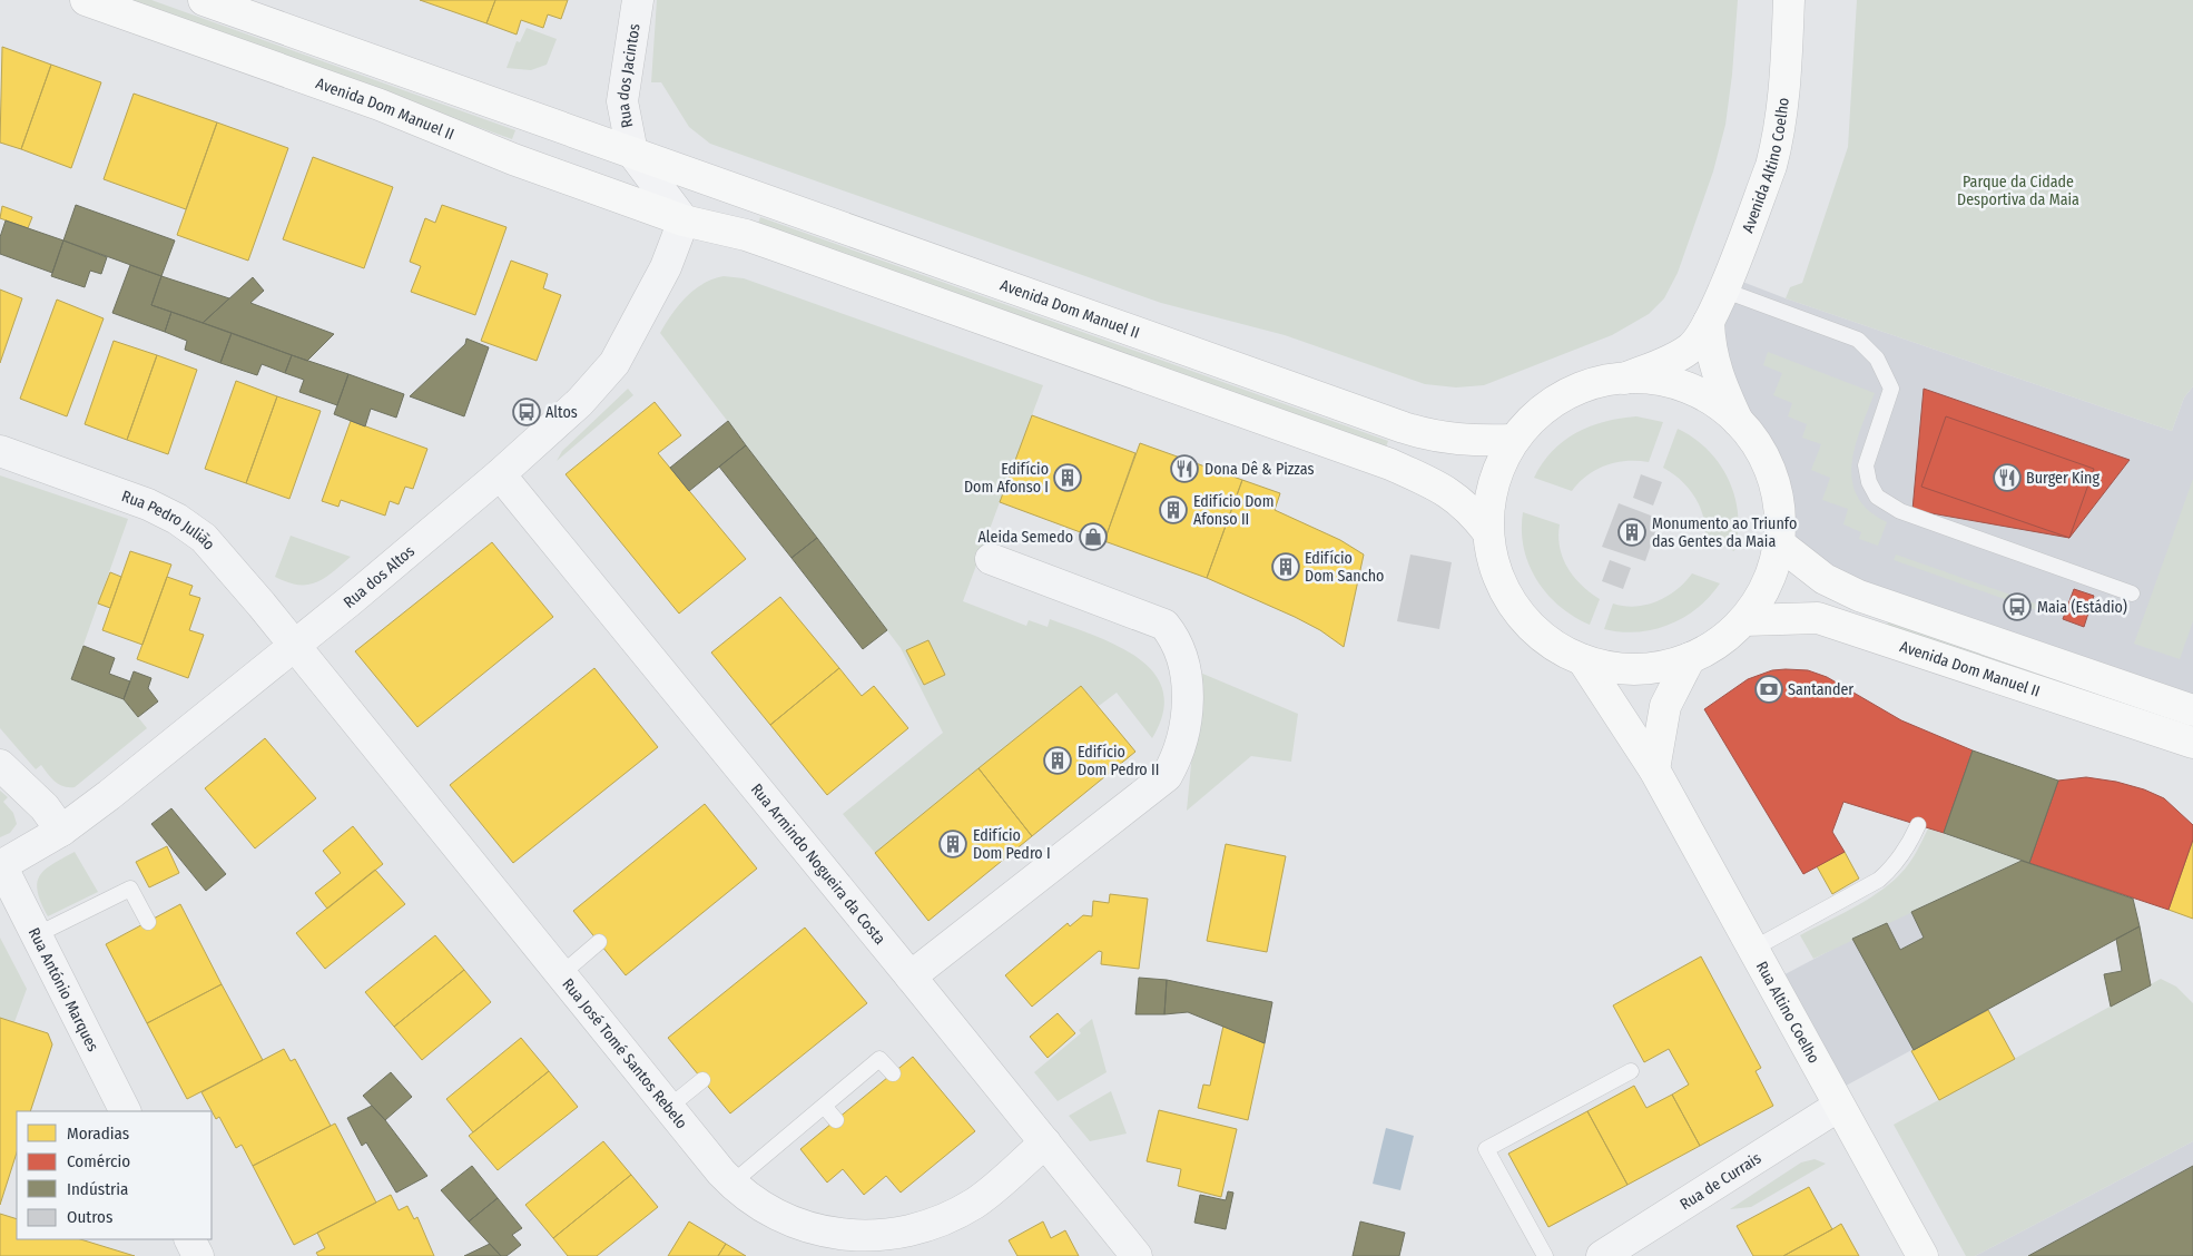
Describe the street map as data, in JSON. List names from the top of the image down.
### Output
{
  "streets": {
    "main road": ["Avenida Dom Manuel II", "Avenida Altino Coelho", "Rua Altino Coelho"],
    "street": [
      "Rua dos Jacintos",
      "Rua Pedro Julião",
      "Rua dos Altos",
      "Rua Armindo Nogueira da Costa",
      "Rua António Marques",
      "Rua José Tomé Santos Rebelo",
      "Rua de Currais"
    ]
  },
  "crossings": [
    ["Rua dos Jacintos", "Avenida Dom Manuel II"],
    ["Avenida Dom Manuel II", "Rua dos Altos"],
    ["Rua Pedro Julião", "Rua dos Altos"],
    ["Rua Pedro Julião", "Rua José Tomé Santos Rebelo"],
    ["Rua dos Altos", "Rua Armindo Nogueira da Costa"],
    ["Rua dos Altos", "Rua António Marques"],
    ["Rua dos Altos", "Rua José Tomé Santos Rebelo"],
    ["Rua Armindo Nogueira da Costa", "Rua José Tomé Santos Rebelo"],
    ["Rua Altino Coelho", "Rua de Currais"]
  ],
  "parks": ["Parque da Cidade Desportiva da Maia"],
  "places": {
    "bus stop": ["Altos", "Maia (Estádio)"],
    "restaurant": ["Dona Dê & Pizzas", "Burger King"],
    "building": [
      "Edifício Dom Afonso I",
      "Edifício Dom Afonso II",
      "Monumento ao Triunfo das Gentes da Maia",
      "Edifício Dom Sancho",
      "Edifício Dom Pedro II",
      "Edifício Dom Pedro I"
    ],
    "shop": ["Aleida Semedo"],
    "bank": ["Santander"]
  },
  "legend": [
    "Moradias",
    "Comércio",
    "Indústria",
    "Outros"
  ]
}
